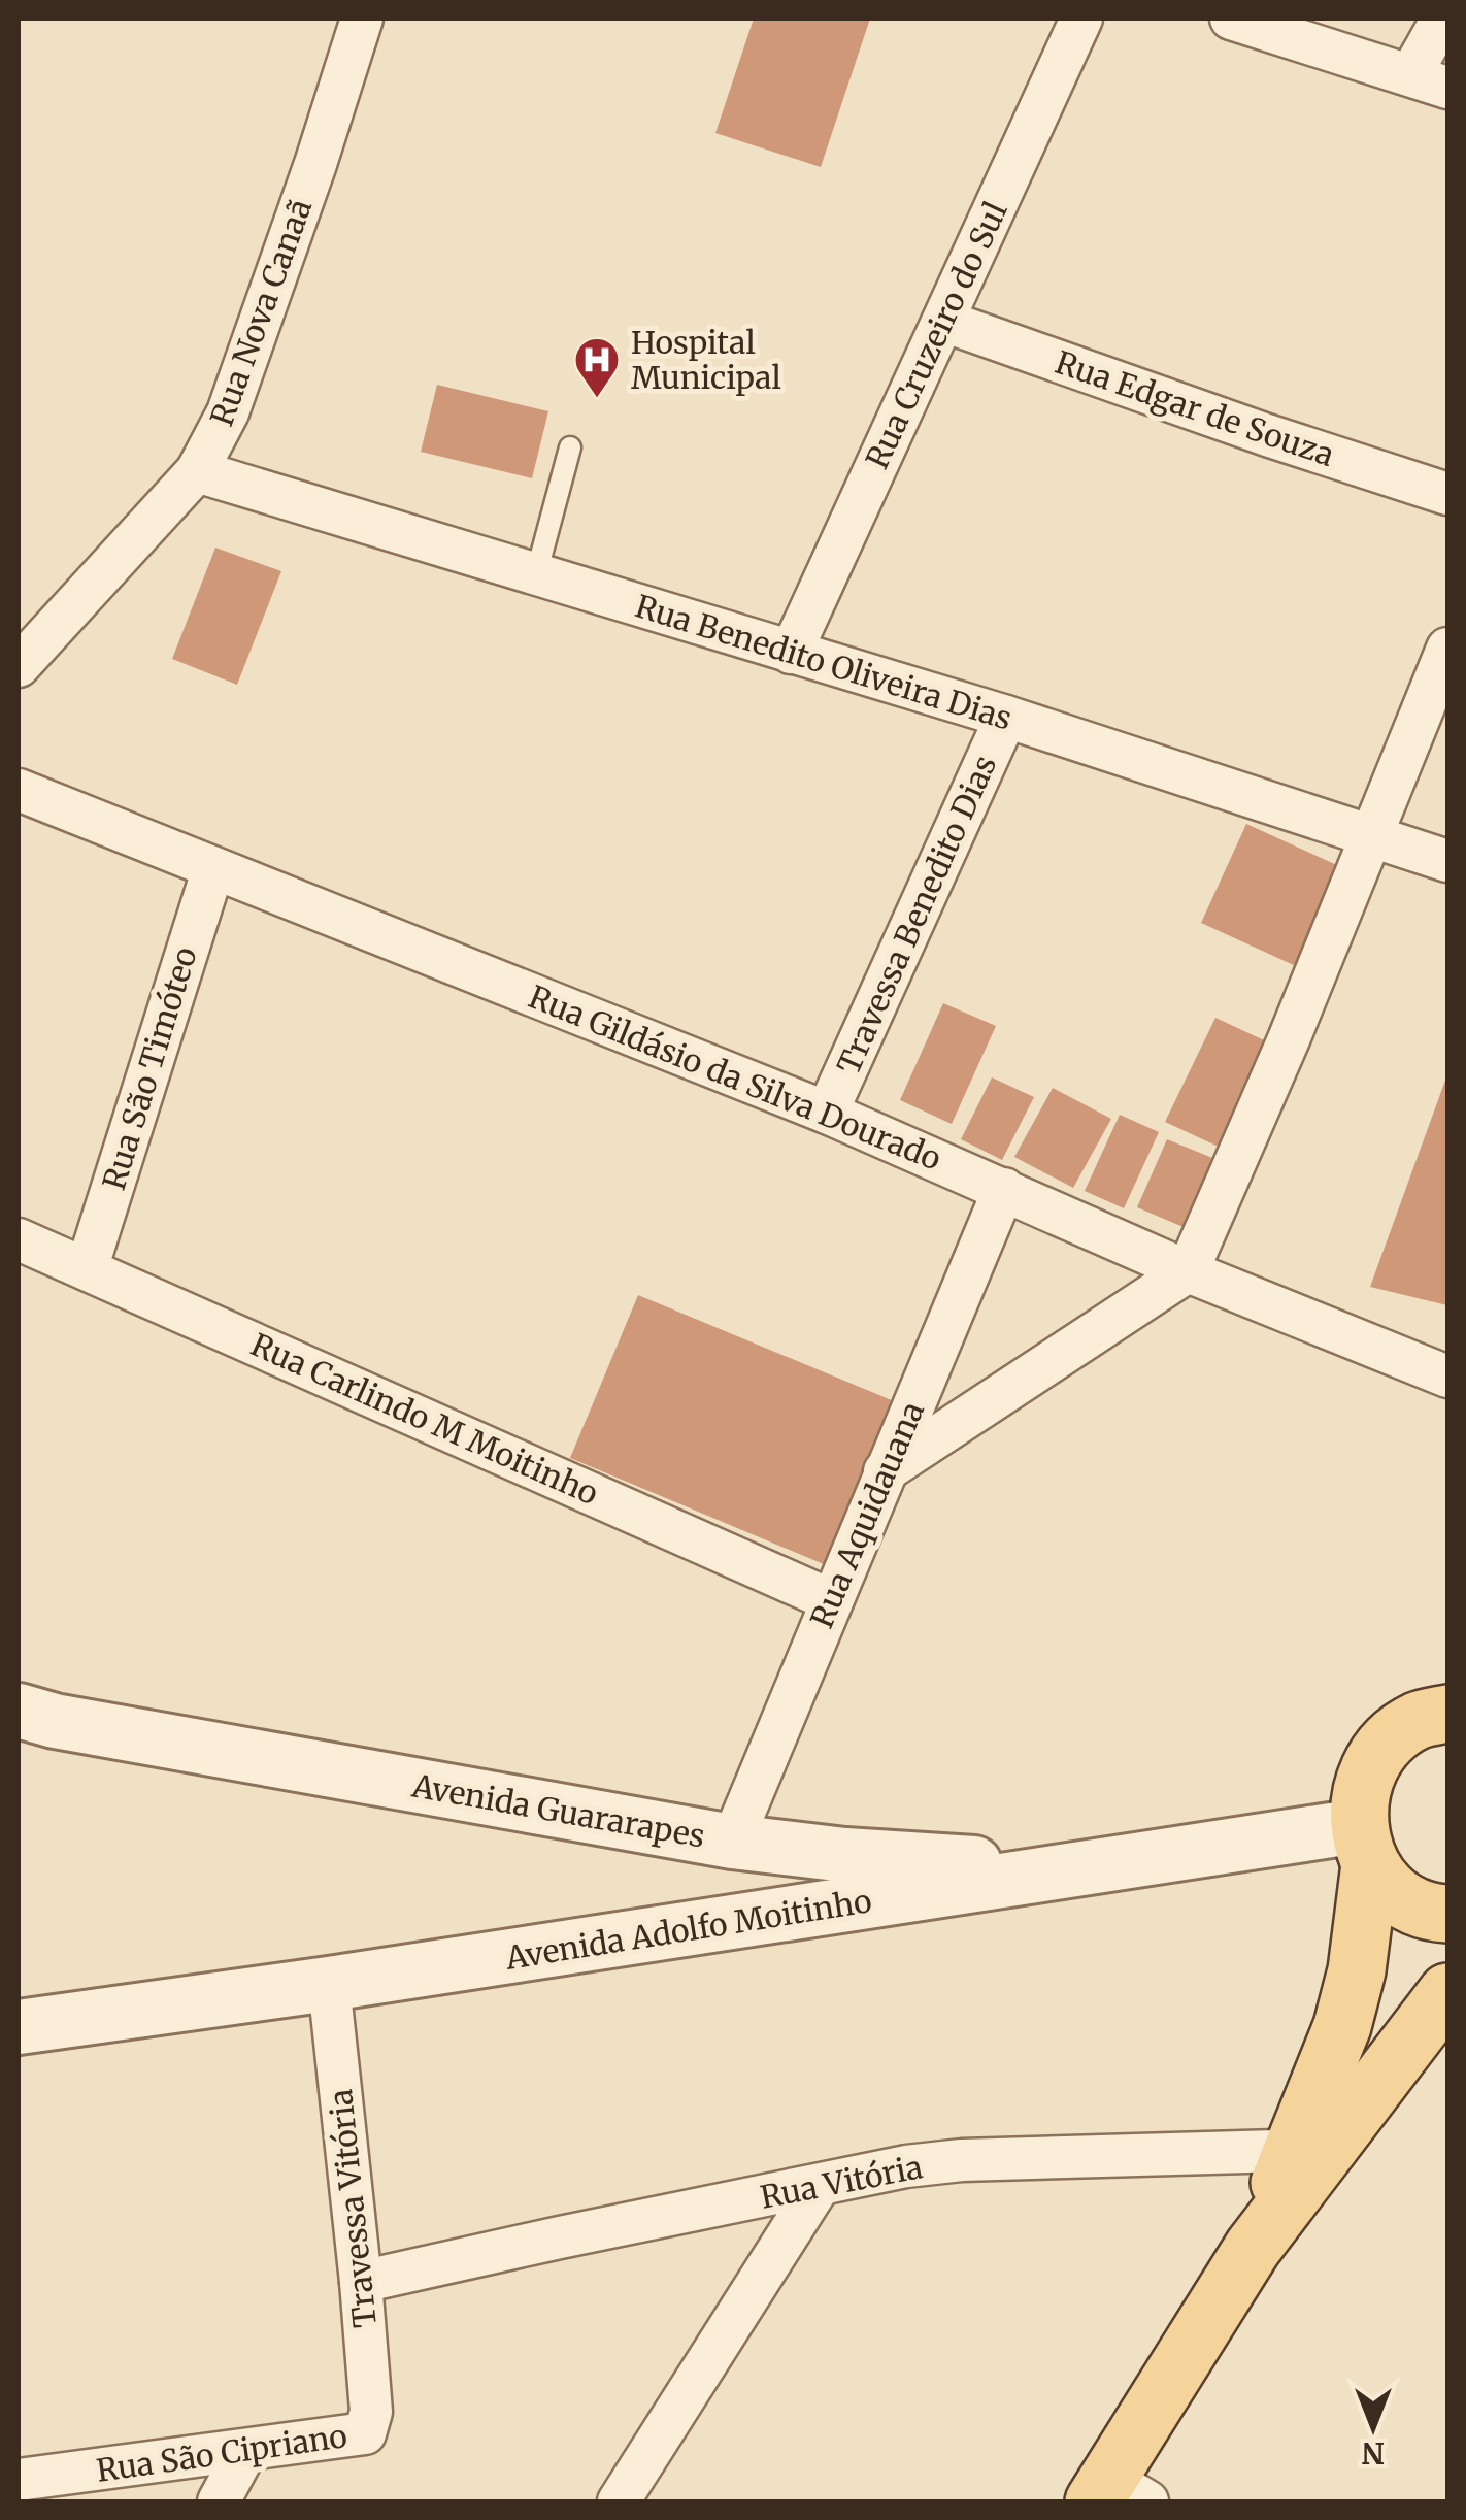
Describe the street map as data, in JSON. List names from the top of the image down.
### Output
{
  "streets": {
    "street": [
      "Rua Nova Canaã",
      "Rua Cruzeiro do Sul",
      "Rua Edgar de Souza",
      "Rua Benedito Oliveira Dias",
      "Travessa Benedito Dias",
      "Rua São Timóteo",
      "Rua Gildásio da Silva Dourado",
      "Rua Carlindo M Moitinho",
      "Rua Aquidauana",
      "Avenida Guararapes",
      "Avenida Adolfo Moitinho",
      "Rua Vitória",
      "Travessa Vitória",
      "Rua São Cipriano"
    ]
  },
  "crossings": [
    ["Rua Nova Canaã", "Rua Benedito Oliveira Dias"],
    ["Rua Cruzeiro do Sul", "Rua Edgar de Souza"],
    ["Rua Cruzeiro do Sul", "Rua Benedito Oliveira Dias"],
    ["Rua Benedito Oliveira Dias", "Travessa Benedito Dias"],
    ["Travessa Benedito Dias", "Rua Gildásio da Silva Dourado"],
    ["Rua São Timóteo", "Rua Gildásio da Silva Dourado"],
    ["Rua São Timóteo", "Rua Carlindo M Moitinho"],
    ["Rua Gildásio da Silva Dourado", "Rua Aquidauana"],
    ["Rua Carlindo M Moitinho", "Rua Aquidauana"],
    ["Rua Aquidauana", "Avenida Guararapes"],
    ["Avenida Guararapes", "Avenida Adolfo Moitinho"],
    ["Avenida Adolfo Moitinho", "Travessa Vitória"],
    ["Rua Vitória", "Travessa Vitória"],
    ["Travessa Vitória", "Rua São Cipriano"]
  ],
  "places": {
    "hospital": ["Hospital Municipal"]
  },
  "north": "bottom"
}
